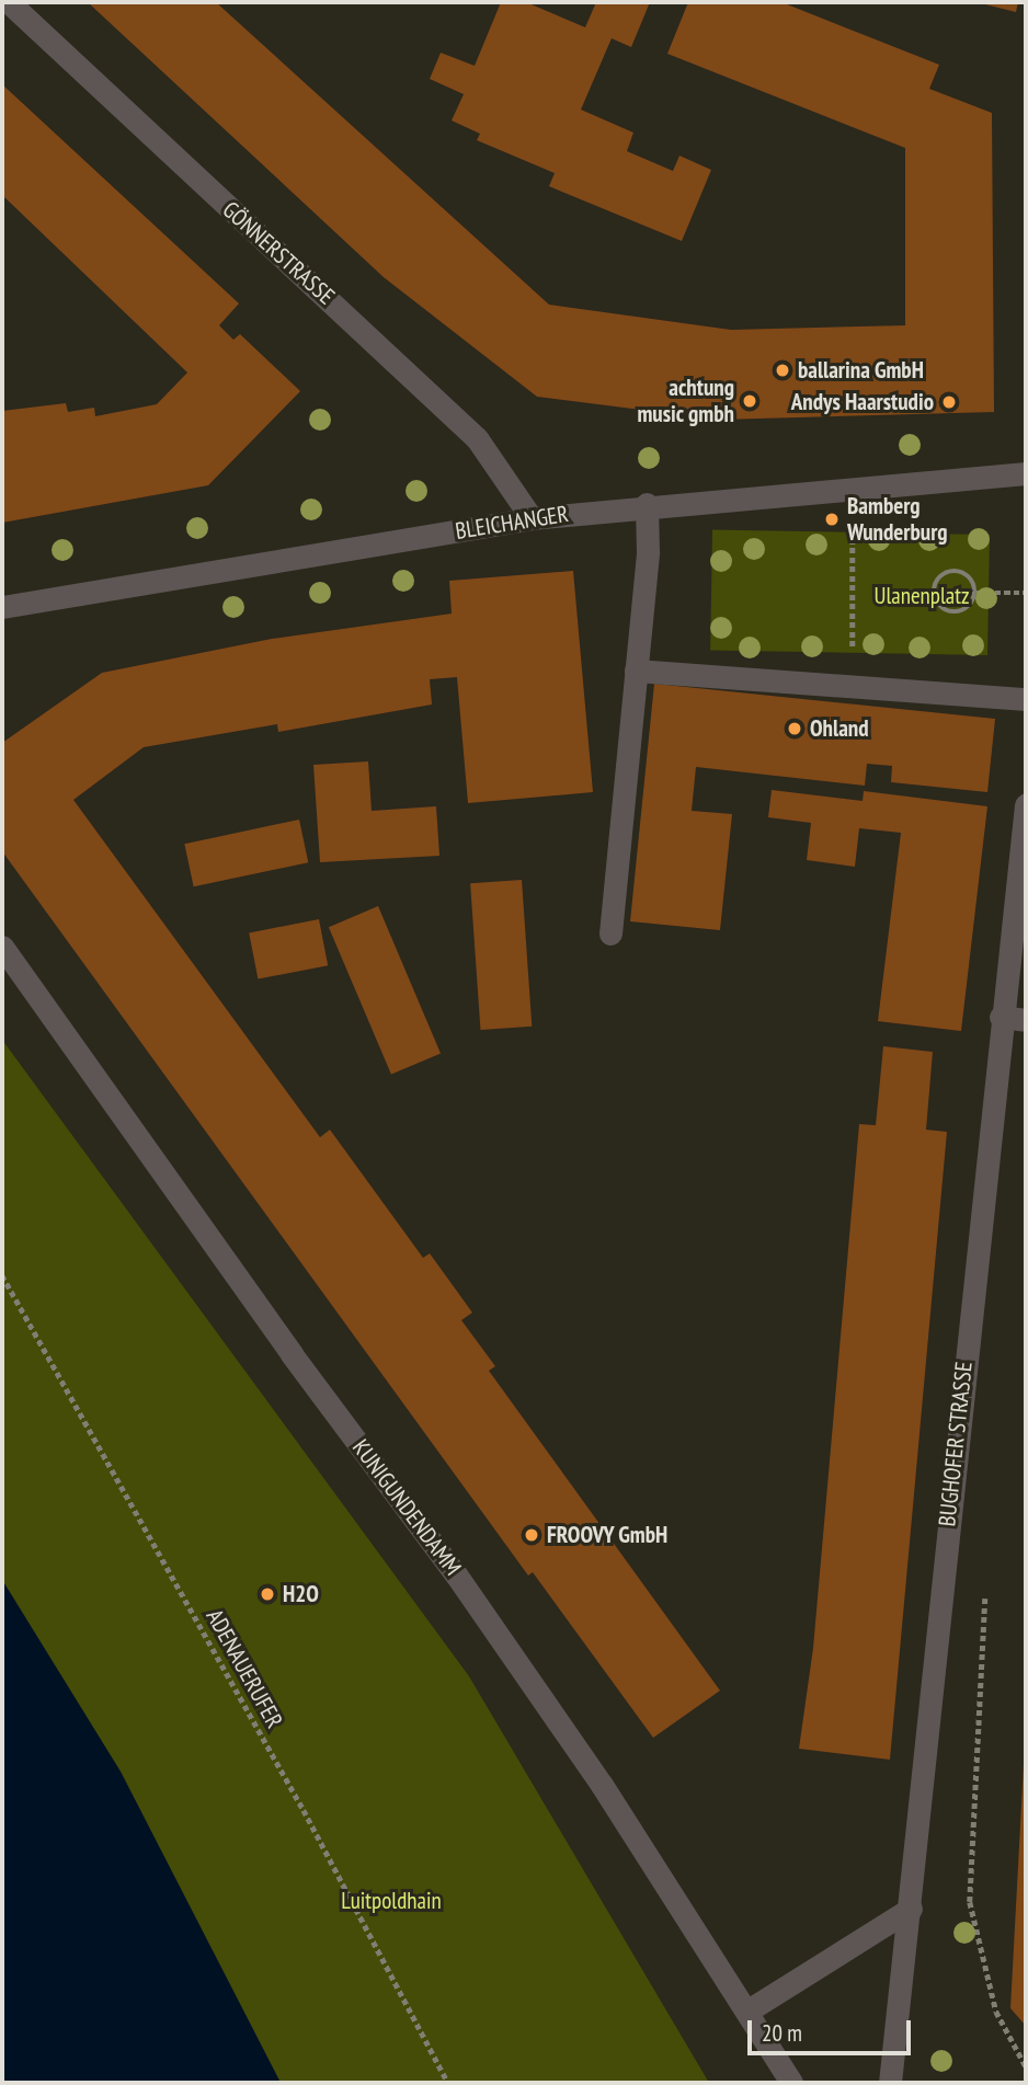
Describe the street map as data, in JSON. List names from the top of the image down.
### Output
{
  "streets": {
    "street": [
      "GÖNNERSTRASSE",
      "BLEICHANGER",
      "BUGHOFER STRASSE",
      "KUNIGUNDENDAMM"
    ],
    "path": ["ADENAUERUFER"]
  },
  "crossings": [
    ["GÖNNERSTRASSE", "BLEICHANGER"]
  ],
  "parks": ["Ulanenplatz", "Luitpoldhain"],
  "places": [
    "ballarina GmbH",
    "achtung music gmbh",
    "Andys Haarstudio",
    "Bamberg Wunderburg",
    "Ohland",
    "FROOVY GmbH",
    "H2O"
  ],
  "scale_bar": "20 m"
}
